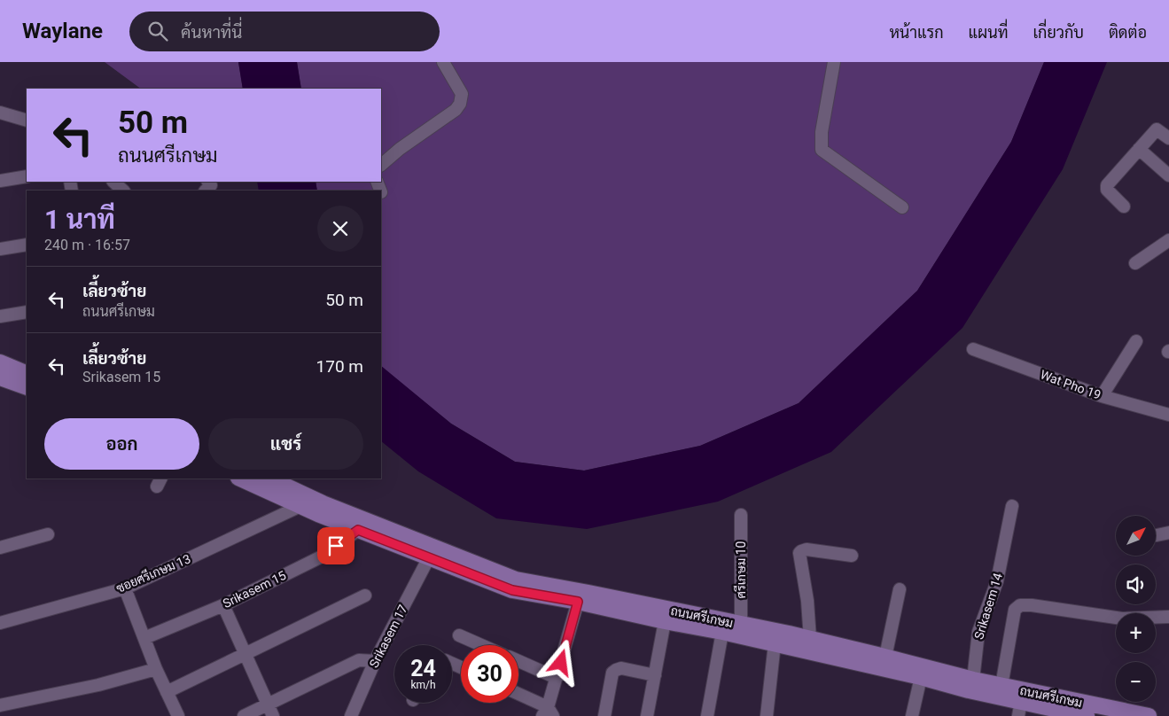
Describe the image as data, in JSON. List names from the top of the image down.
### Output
{
  "streets": {
    "main road": ["ถนนศรีเกษม"],
    "street": [
      "Wat Pho 19",
      "ศรีเกษม 10",
      "ซอยศรีเกษม 13",
      "Srikasem 15",
      "Srikasem 14",
      "Srikasem 17"
    ]
  },
  "crossings": [
    ["ศรีเกษม 10", "ถนนศรีเกษม"],
    ["ซอยศรีเกษม 13", "ถนนศรีเกษม"],
    ["Srikasem 15", "ถนนศรีเกษม"],
    ["Srikasem 14", "ถนนศรีเกษม"],
    ["ถนนศรีเกษม", "Srikasem 17"]
  ],
  "north": "top right",
  "page": {
    "header": "Waylane",
    "search": "ค้นหาที่นี่",
    "nav": [
      "หน้าแรก",
      "แผนที่",
      "เกี่ยวกับ",
      "ติดต่อ"
    ],
    "turn": ["50 m", "ถนนศรีเกษม"],
    "heading": ["1 นาที", "240 m · 16:57"],
    "list": [
      {
        "name": "เลี้ยวซ้าย",
        "note": "ถนนศรีเกษม",
        "value": "50 m"
      },
      {
        "name": "เลี้ยวซ้าย",
        "note": "Srikasem 15",
        "value": "170 m"
      }
    ],
    "buttons": ["ออก", "แชร์"],
    "map_buttons": ["+", "−"],
    "speed": "24 km/h",
    "limit": "30"
  }
}
